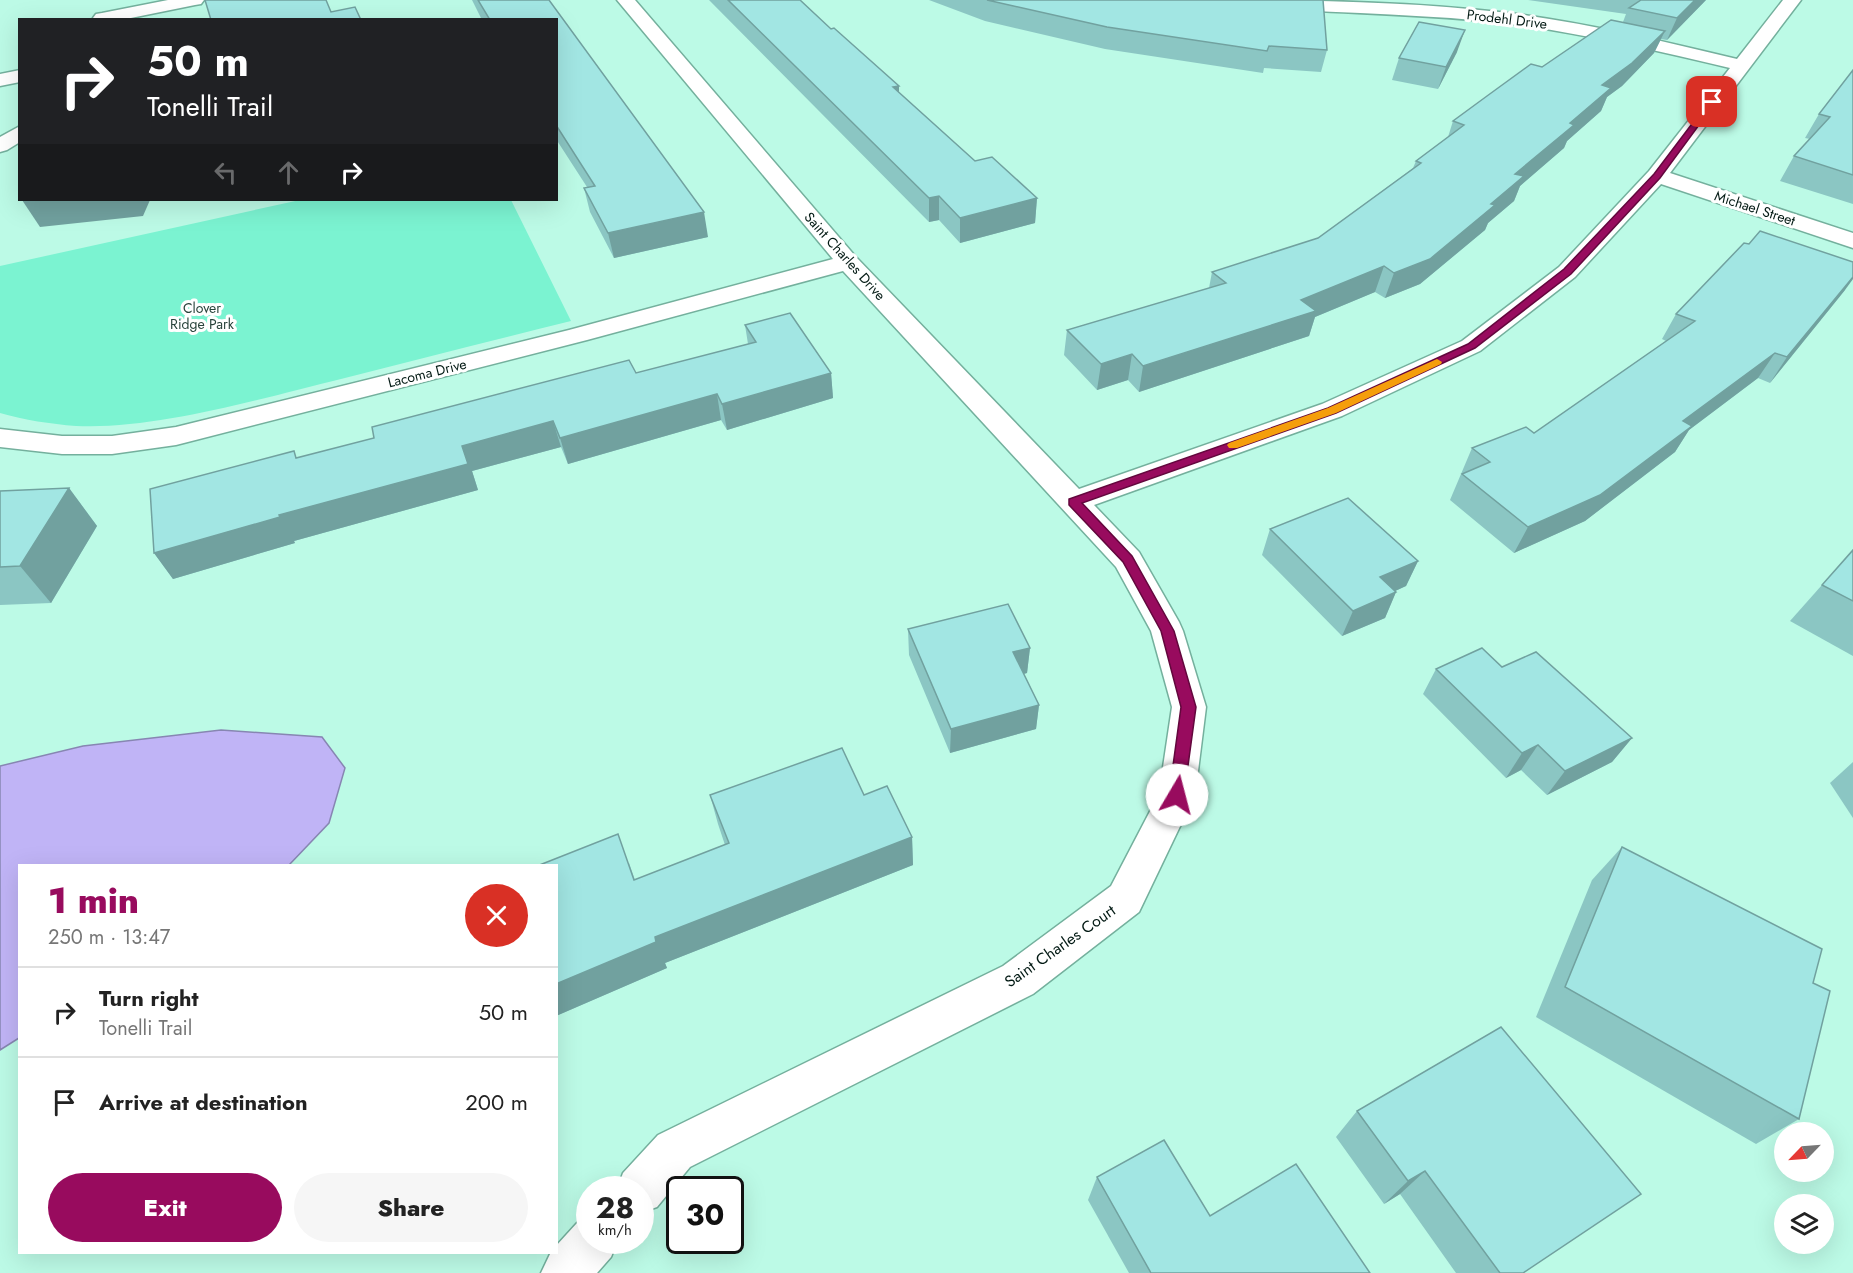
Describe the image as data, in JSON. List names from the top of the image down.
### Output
{
  "streets": {
    "street": [
      "Prodehl Drive",
      "Michael Street",
      "Saint Charles Drive",
      "Lacoma Drive",
      "Saint Charles Court"
    ]
  },
  "crossings": [
    ["Saint Charles Drive", "Lacoma Drive"],
    ["Saint Charles Drive", "Saint Charles Court"]
  ],
  "parks": ["Clover Ridge Park"],
  "north": "bottom left",
  "page": {
    "turn": ["50 m", "Tonelli Trail"],
    "heading": ["1 min", "250 m · 13:47"],
    "list": [
      {
        "name": "Turn right",
        "note": "Tonelli Trail",
        "value": "50 m"
      },
      {
        "name": "Arrive at destination",
        "value": "200 m"
      }
    ],
    "buttons": ["Exit", "Share"],
    "speed": "28 km/h",
    "limit": "30"
  }
}
